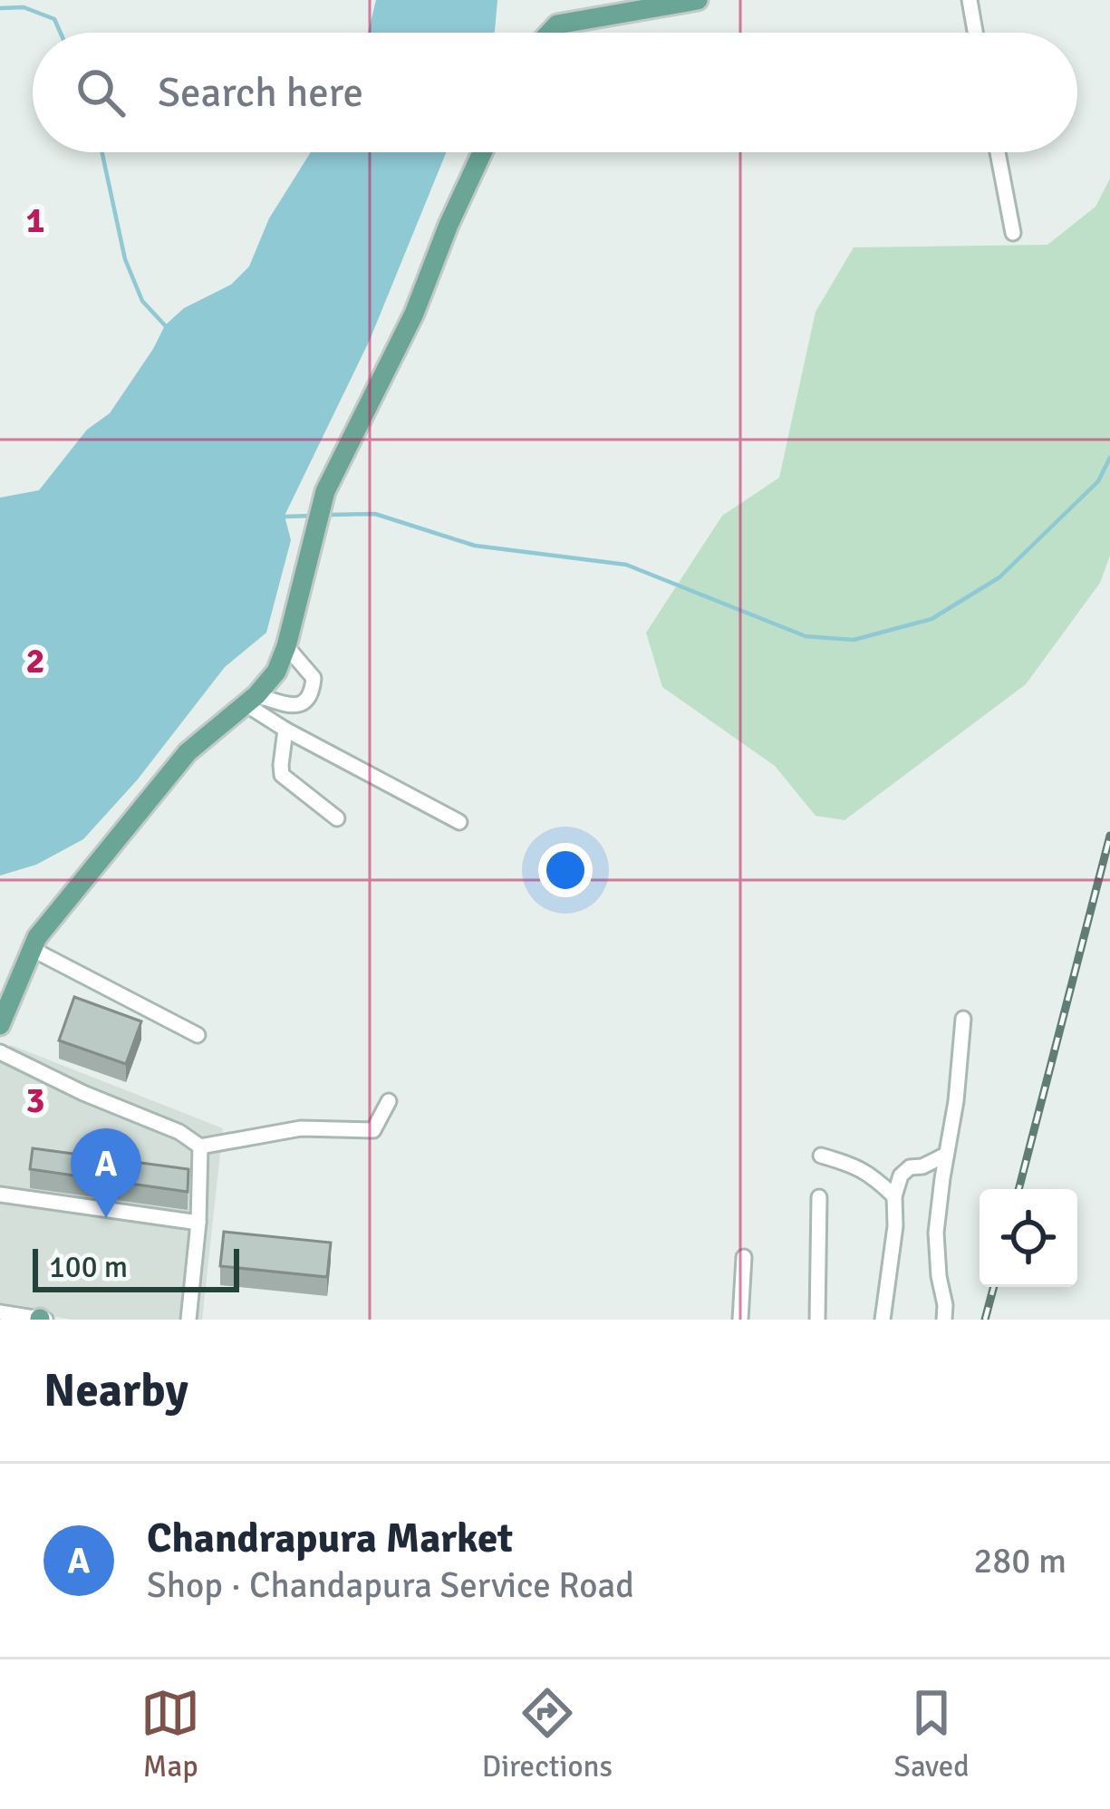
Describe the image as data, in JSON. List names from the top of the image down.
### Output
{
  "scale_bar": "100 m",
  "page": {
    "search": "Search here",
    "pins": "A",
    "scale": "100 m",
    "heading": "Nearby",
    "list": [
      {
        "mark": "A",
        "name": "Chandrapura Market",
        "note": "Shop · Chandapura Service Road",
        "value": "280 m"
      }
    ],
    "nav": ["Map", "Directions", "Saved"]
  },
  "grid": {
    "rows": ["1", "2", "3"]
  }
}
